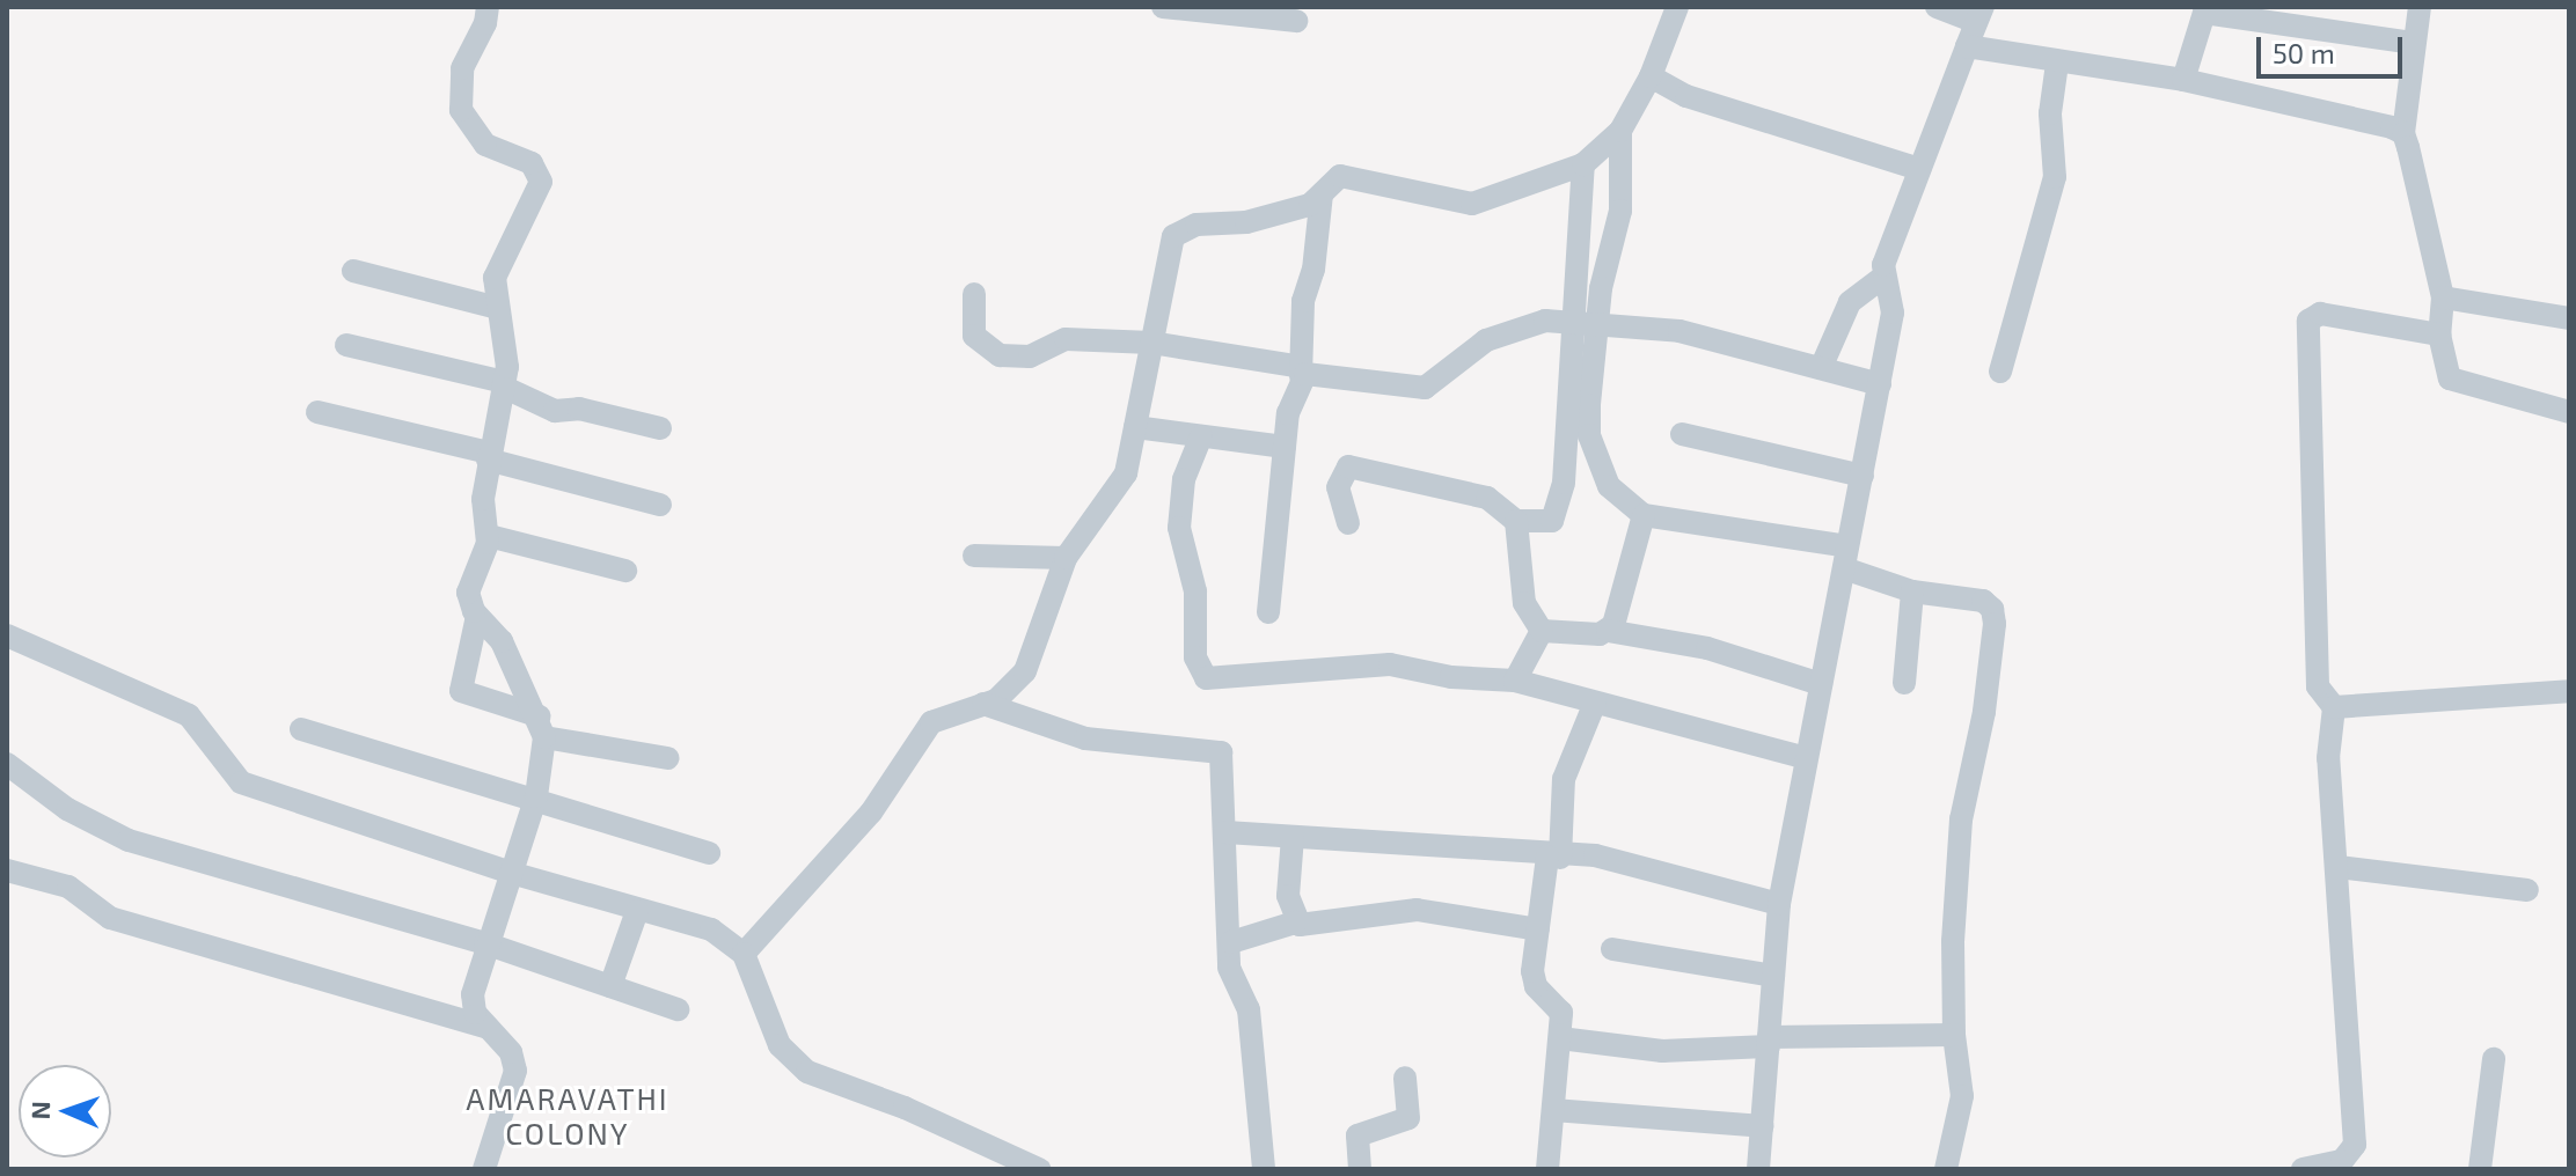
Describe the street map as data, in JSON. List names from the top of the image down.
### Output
{
  "districts": ["AMARAVATHI COLONY"],
  "scale_bar": "50 m",
  "north": "left"
}
